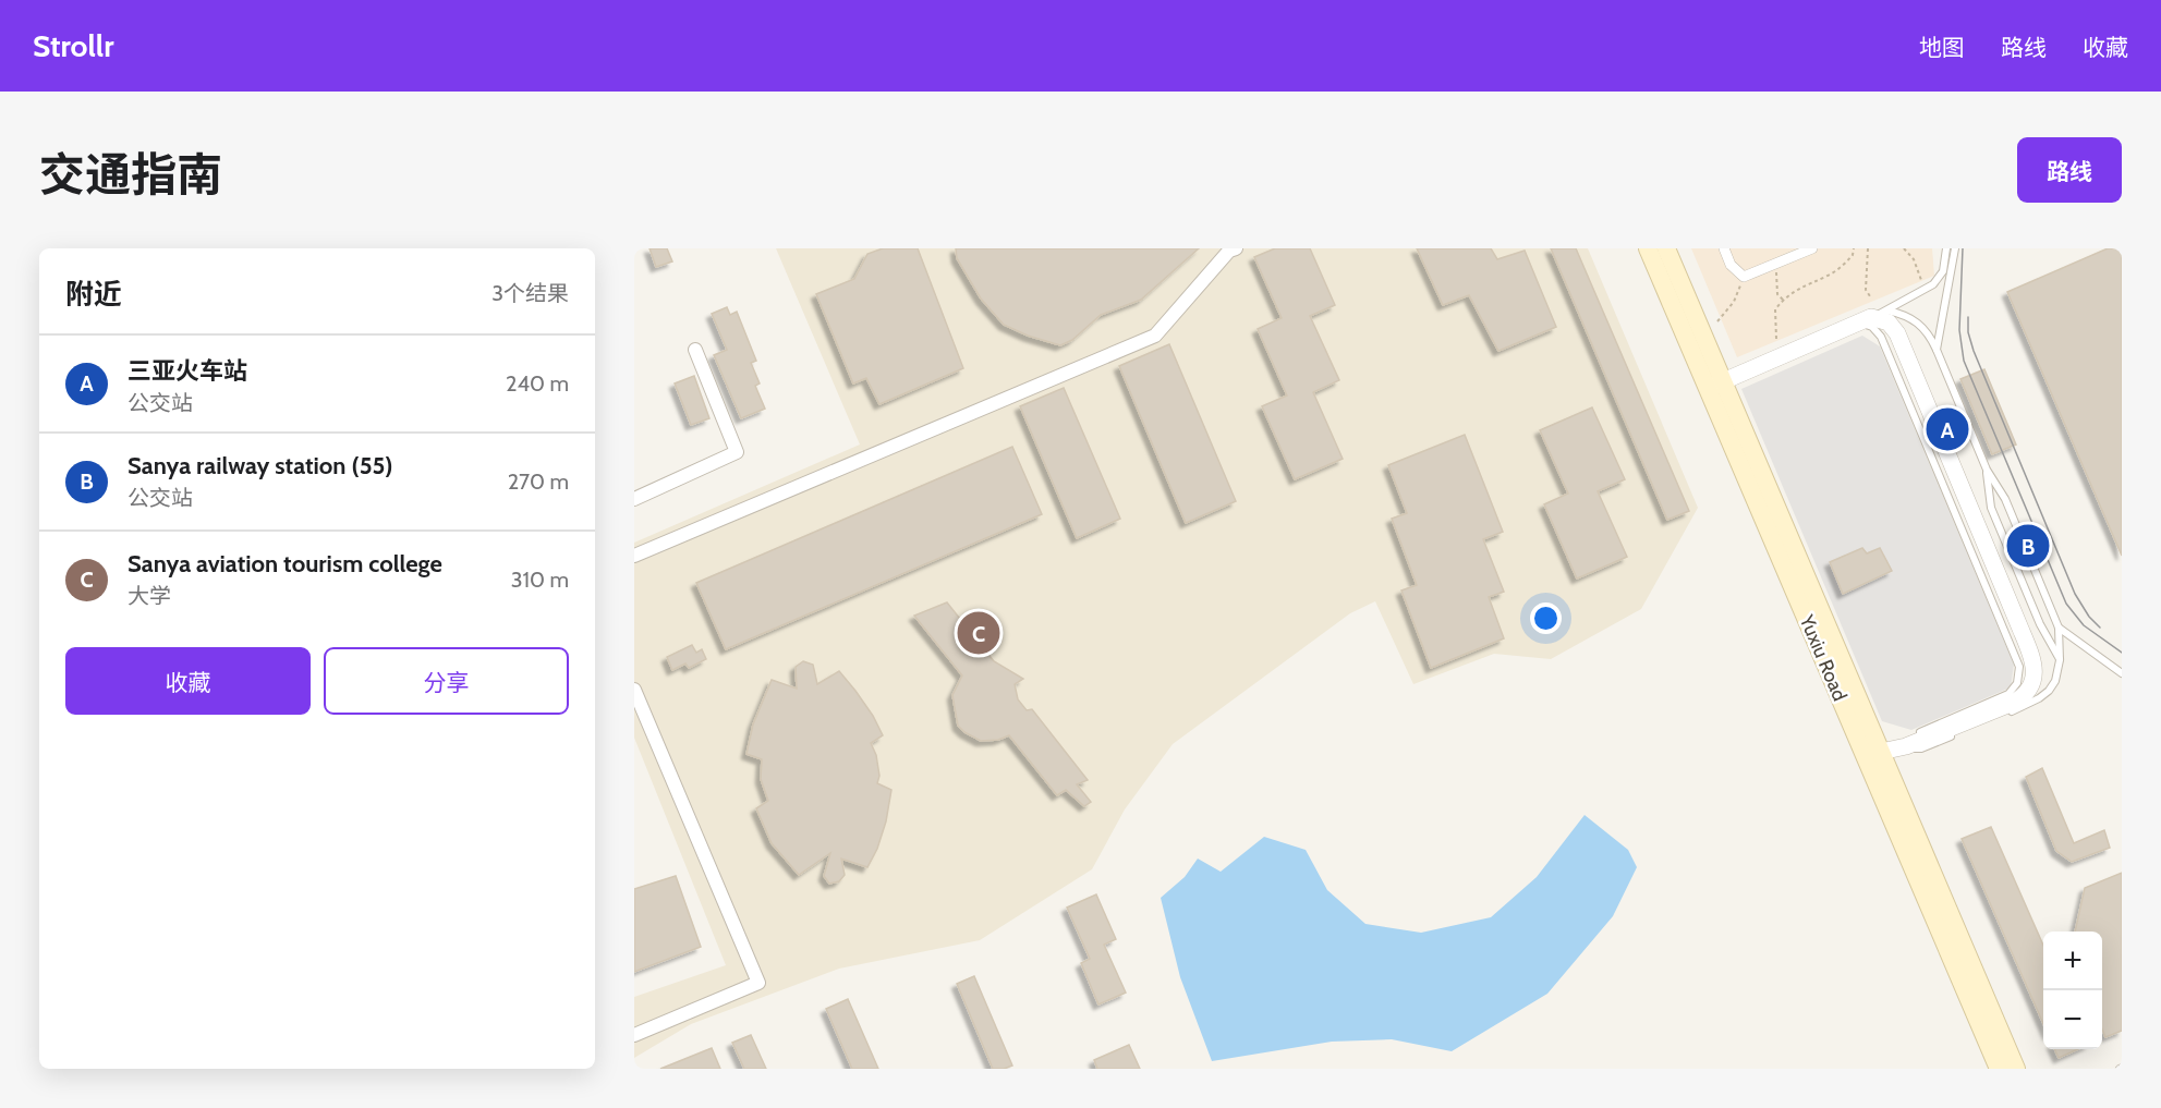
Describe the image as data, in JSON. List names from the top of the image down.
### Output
{
  "streets": {
    "main road": ["Yuxiu Road"]
  },
  "page": {
    "header": "Strollr",
    "nav": ["地图", "路线", "收藏"],
    "title": "交通指南",
    "buttons": [
      "路线",
      ["收藏", "分享"]
    ],
    "heading": ["附近", "3个结果"],
    "list": [
      {
        "mark": "A",
        "name": "三亚火车站",
        "note": "公交站",
        "value": "240 m"
      },
      {
        "mark": "B",
        "name": "Sanya railway station (55)",
        "note": "公交站",
        "value": "270 m"
      },
      {
        "mark": "C",
        "name": "Sanya aviation tourism college",
        "note": "大学",
        "value": "310 m"
      }
    ],
    "pins": ["A", "B", "C"],
    "map_buttons": ["+", "−"]
  }
}
